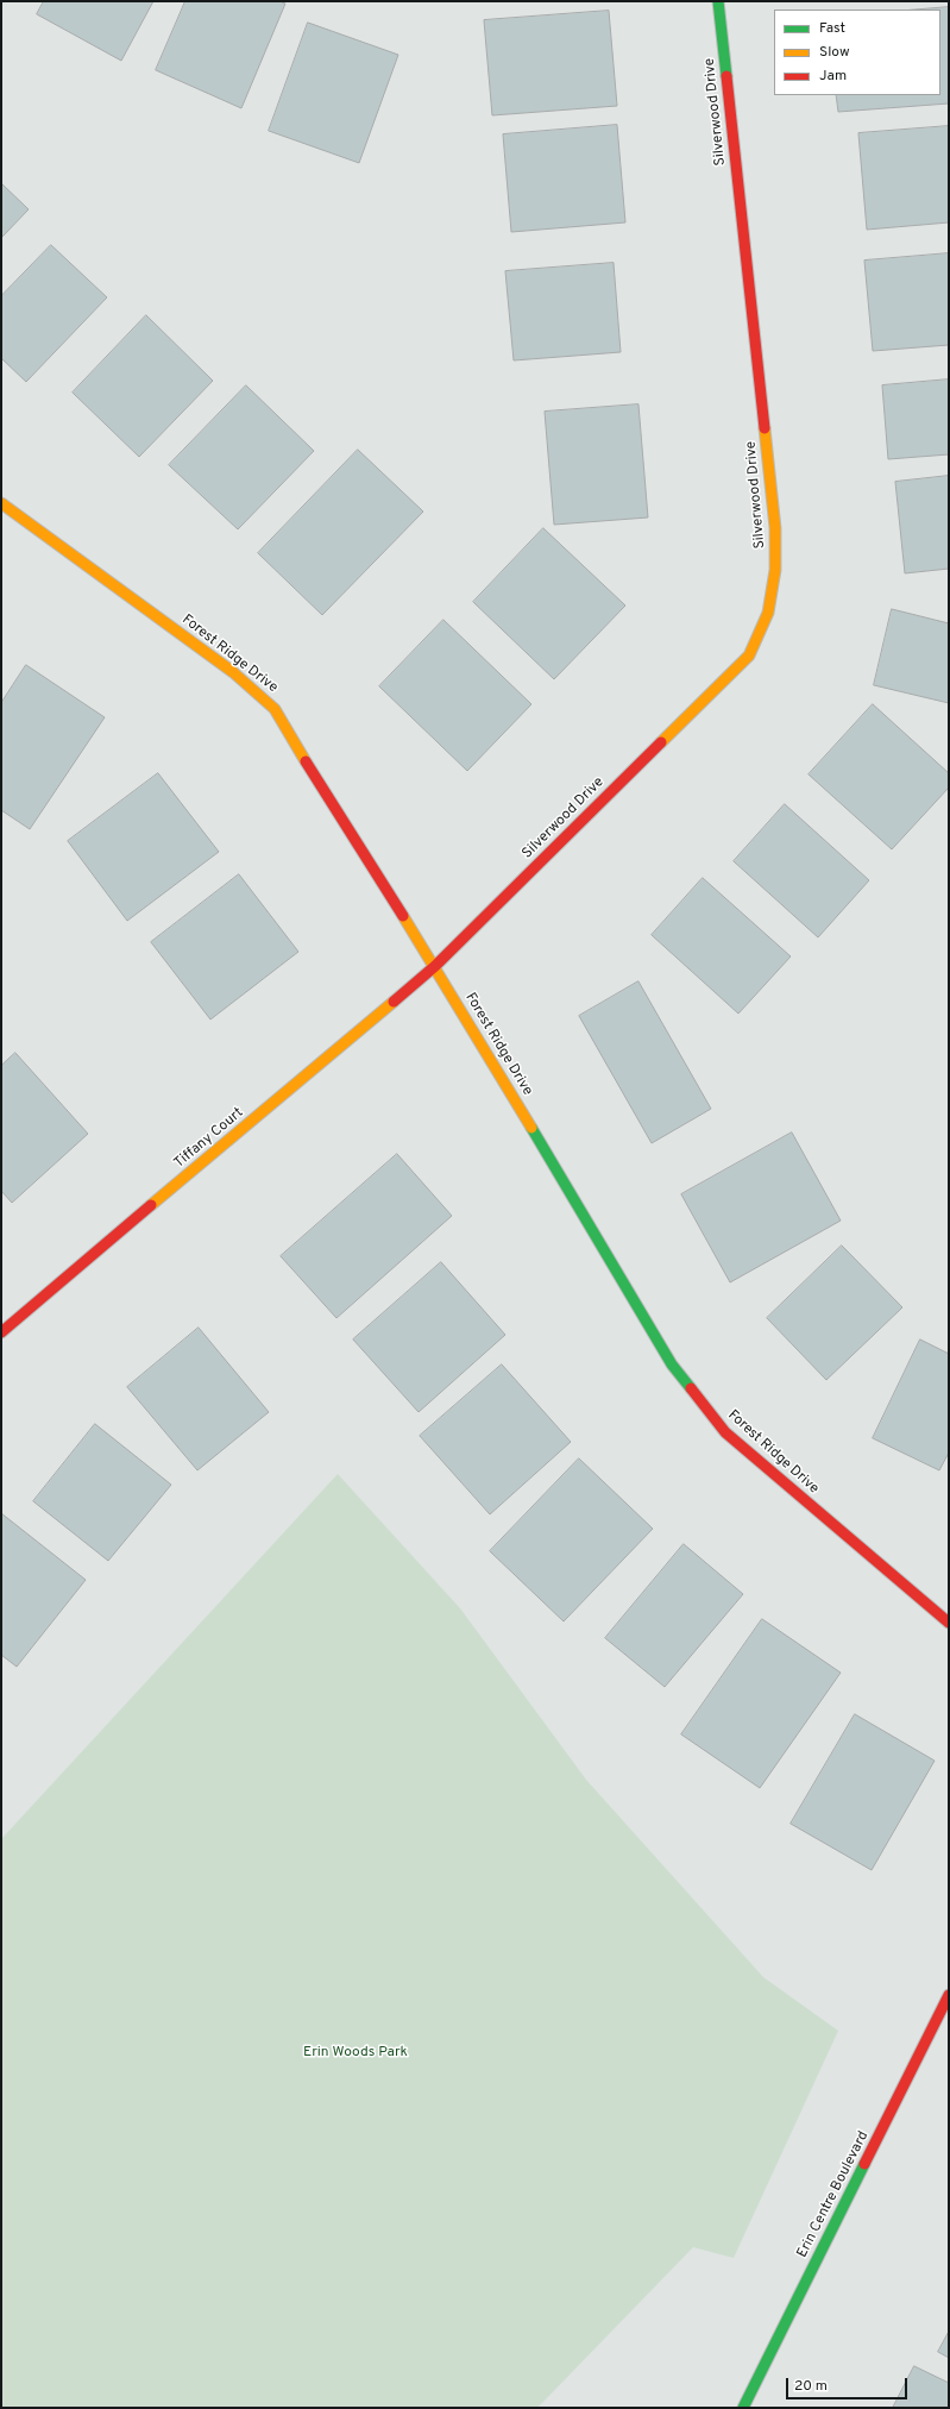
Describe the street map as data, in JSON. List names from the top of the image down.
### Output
{
  "streets": {
    "street": [
      "Silverwood Drive",
      "Forest Ridge Drive",
      "Tiffany Court",
      "Erin Centre Boulevard"
    ]
  },
  "crossings": [
    ["Silverwood Drive", "Forest Ridge Drive"],
    ["Silverwood Drive", "Tiffany Court"],
    ["Forest Ridge Drive", "Tiffany Court"]
  ],
  "parks": ["Erin Woods Park"],
  "legend": ["Fast", "Slow", "Jam"],
  "scale_bar": "20 m"
}
